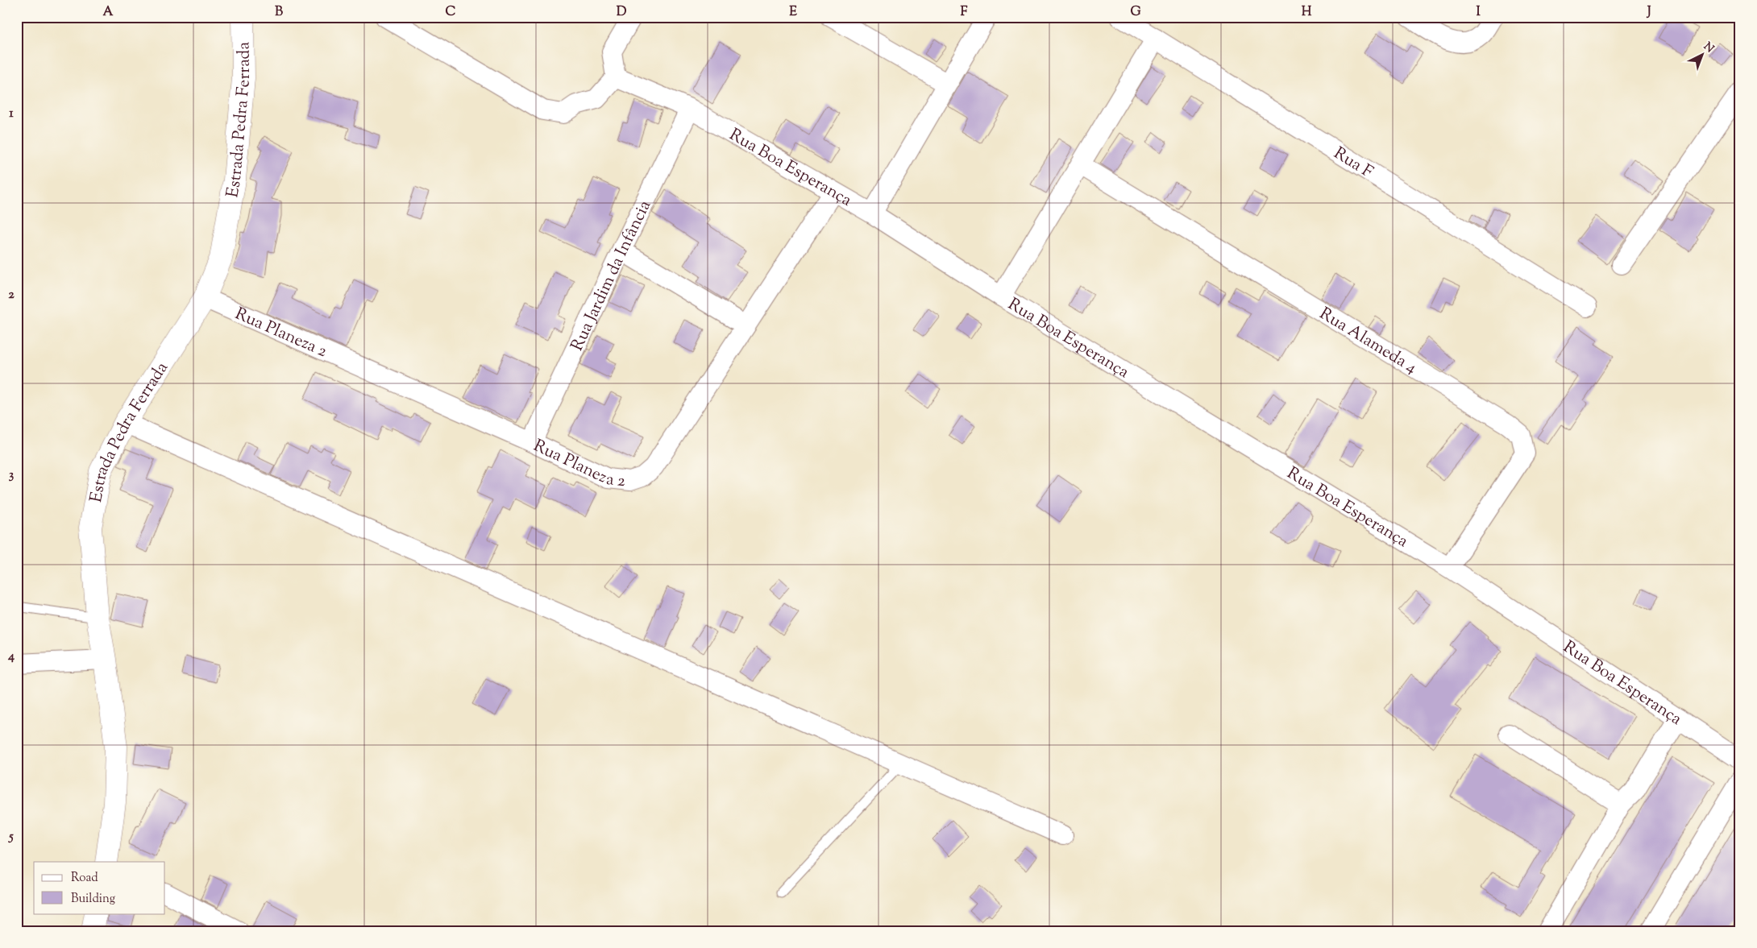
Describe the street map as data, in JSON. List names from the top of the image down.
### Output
{
  "streets": {
    "street": [
      "Estrada Pedra Ferrada",
      "Rua F",
      "Rua Boa Esperança",
      "Rua Jardim da Infância",
      "Rua Planeza 2",
      "Rua Alameda 4"
    ]
  },
  "crossings": [
    ["Estrada Pedra Ferrada", "Rua Planeza 2"],
    ["Rua Boa Esperança", "Rua Jardim da Infância"],
    ["Rua Boa Esperança", "Rua Planeza 2"],
    ["Rua Boa Esperança", "Rua Alameda 4"],
    ["Rua Jardim da Infância", "Rua Planeza 2"]
  ],
  "legend": ["Road", "Building"],
  "north": "top right",
  "grid": {
    "columns": [
      "A",
      "B",
      "C",
      "D",
      "E",
      "F",
      "G",
      "H",
      "I",
      "J"
    ],
    "rows": [
      "1",
      "2",
      "3",
      "4",
      "5"
    ]
  }
}
